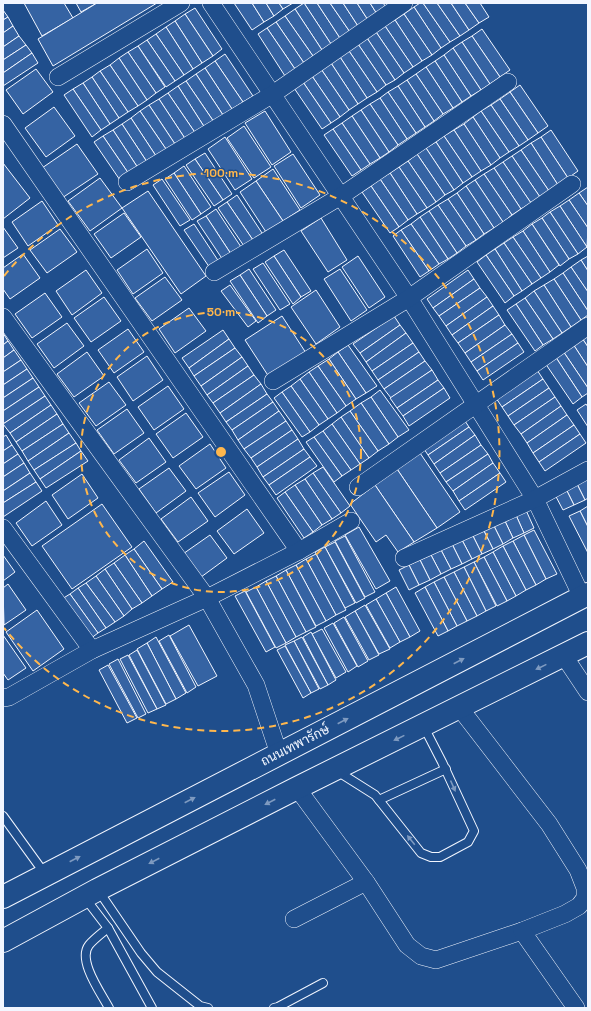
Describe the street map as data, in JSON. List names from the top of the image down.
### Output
{
  "streets": {
    "main road": ["ถนนเทพารักษ์"]
  },
  "rings": ["100 m", "50 m"]
}
